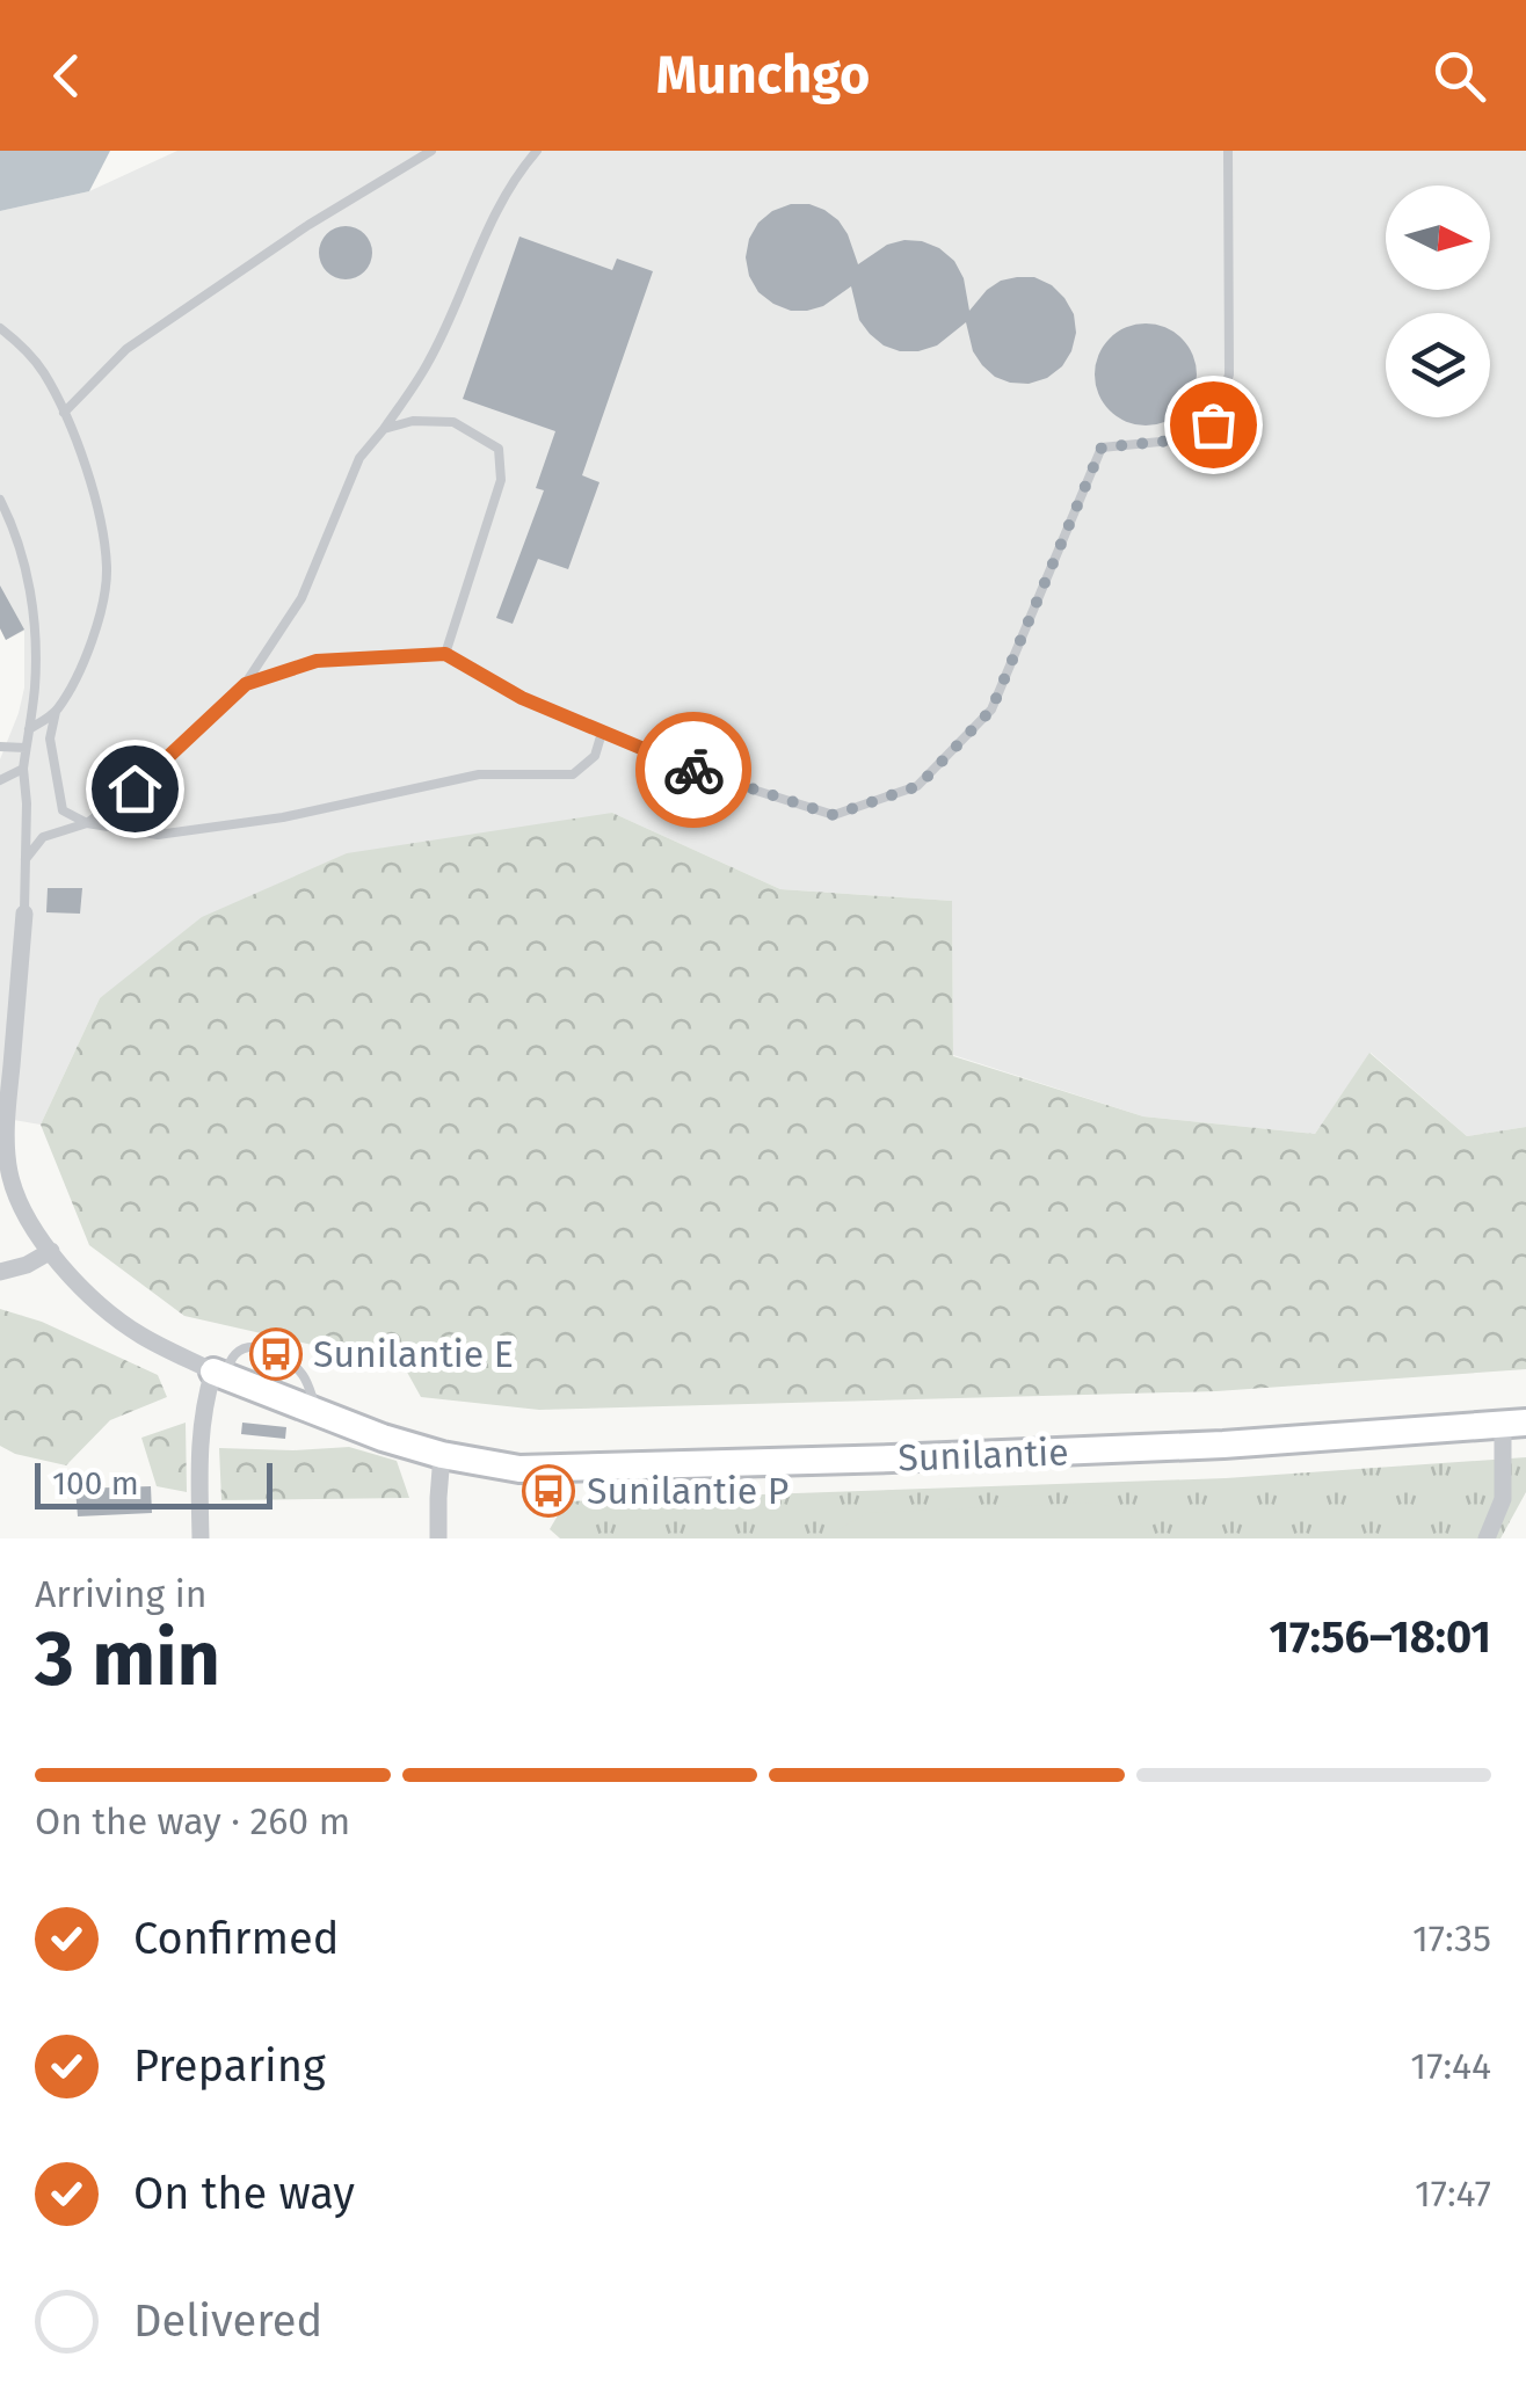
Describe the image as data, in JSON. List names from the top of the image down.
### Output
{
  "streets": {
    "street": ["Sunilantie"]
  },
  "places": {
    "bus stop": ["Sunilantie E", "Sunilantie P"]
  },
  "scale_bar": "100 m",
  "north": "right",
  "page": {
    "header": "Munchgo",
    "scale": "100 m",
    "heading": ["3 min", "Arriving in", "17:56–18:01"],
    "bar": "On the way · 260 m",
    "list": [
      ["Confirmed", "17:35"],
      ["Preparing", "17:44"],
      ["On the way", "17:47"],
      "Delivered"
    ]
  }
}
